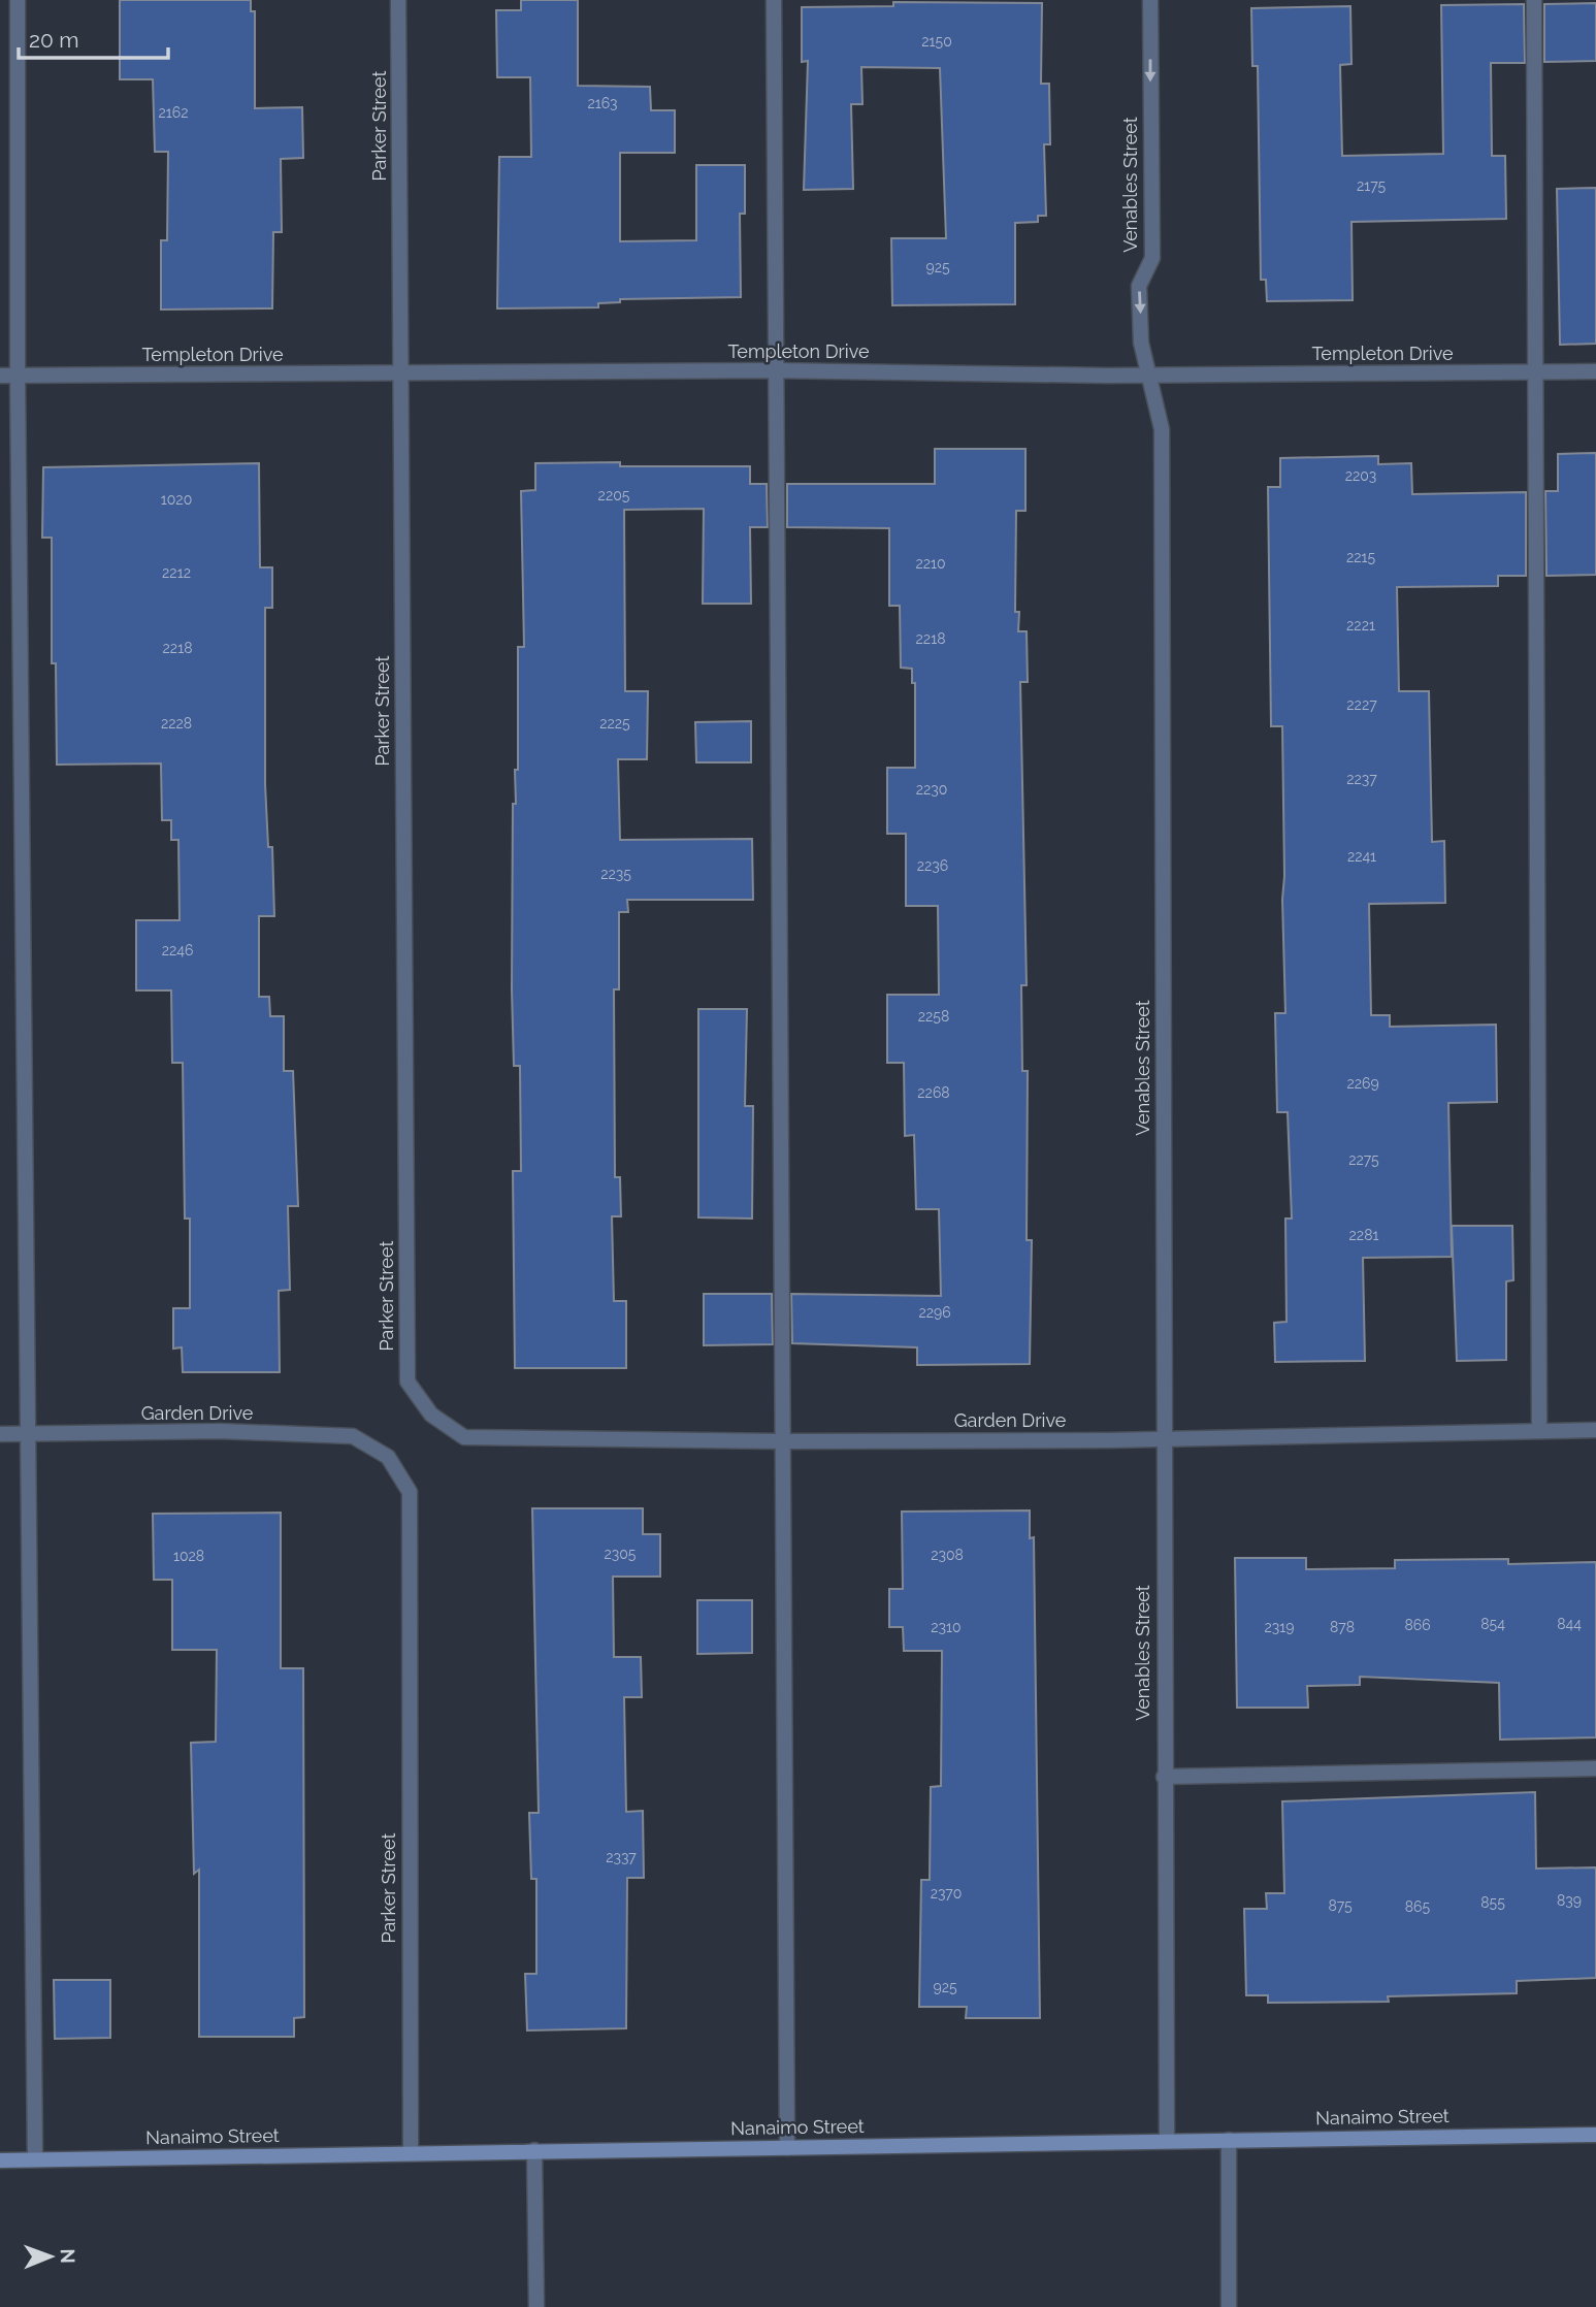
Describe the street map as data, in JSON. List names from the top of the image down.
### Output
{
  "streets": {
    "main road": ["Nanaimo Street"],
    "street": [
      "Parker Street",
      "Venables Street",
      "Templeton Drive",
      "Garden Drive"
    ]
  },
  "crossings": [
    ["Parker Street", "Templeton Drive"],
    ["Parker Street", "Garden Drive"],
    ["Parker Street", "Nanaimo Street"],
    ["Venables Street", "Templeton Drive"],
    ["Venables Street", "Garden Drive"],
    ["Venables Street", "Nanaimo Street"]
  ],
  "house_numbers": [
    "2150",
    "2163",
    "2162",
    "2175",
    "925",
    "2203",
    "2205",
    "1020",
    "2215",
    "2210",
    "2212",
    "2221",
    "2218",
    "2218",
    "2227",
    "2228",
    "2225",
    "2237",
    "2230",
    "2241",
    "2236",
    "2235",
    "2246",
    "2258",
    "2269",
    "2268",
    "2275",
    "2281",
    "2296",
    "2305",
    "2308",
    "1028",
    "854",
    "844",
    "866",
    "2310",
    "2319",
    "878",
    "2337",
    "2370",
    "839",
    "855",
    "875",
    "865",
    "925"
  ],
  "scale_bar": "20 m",
  "north": "right"
}
